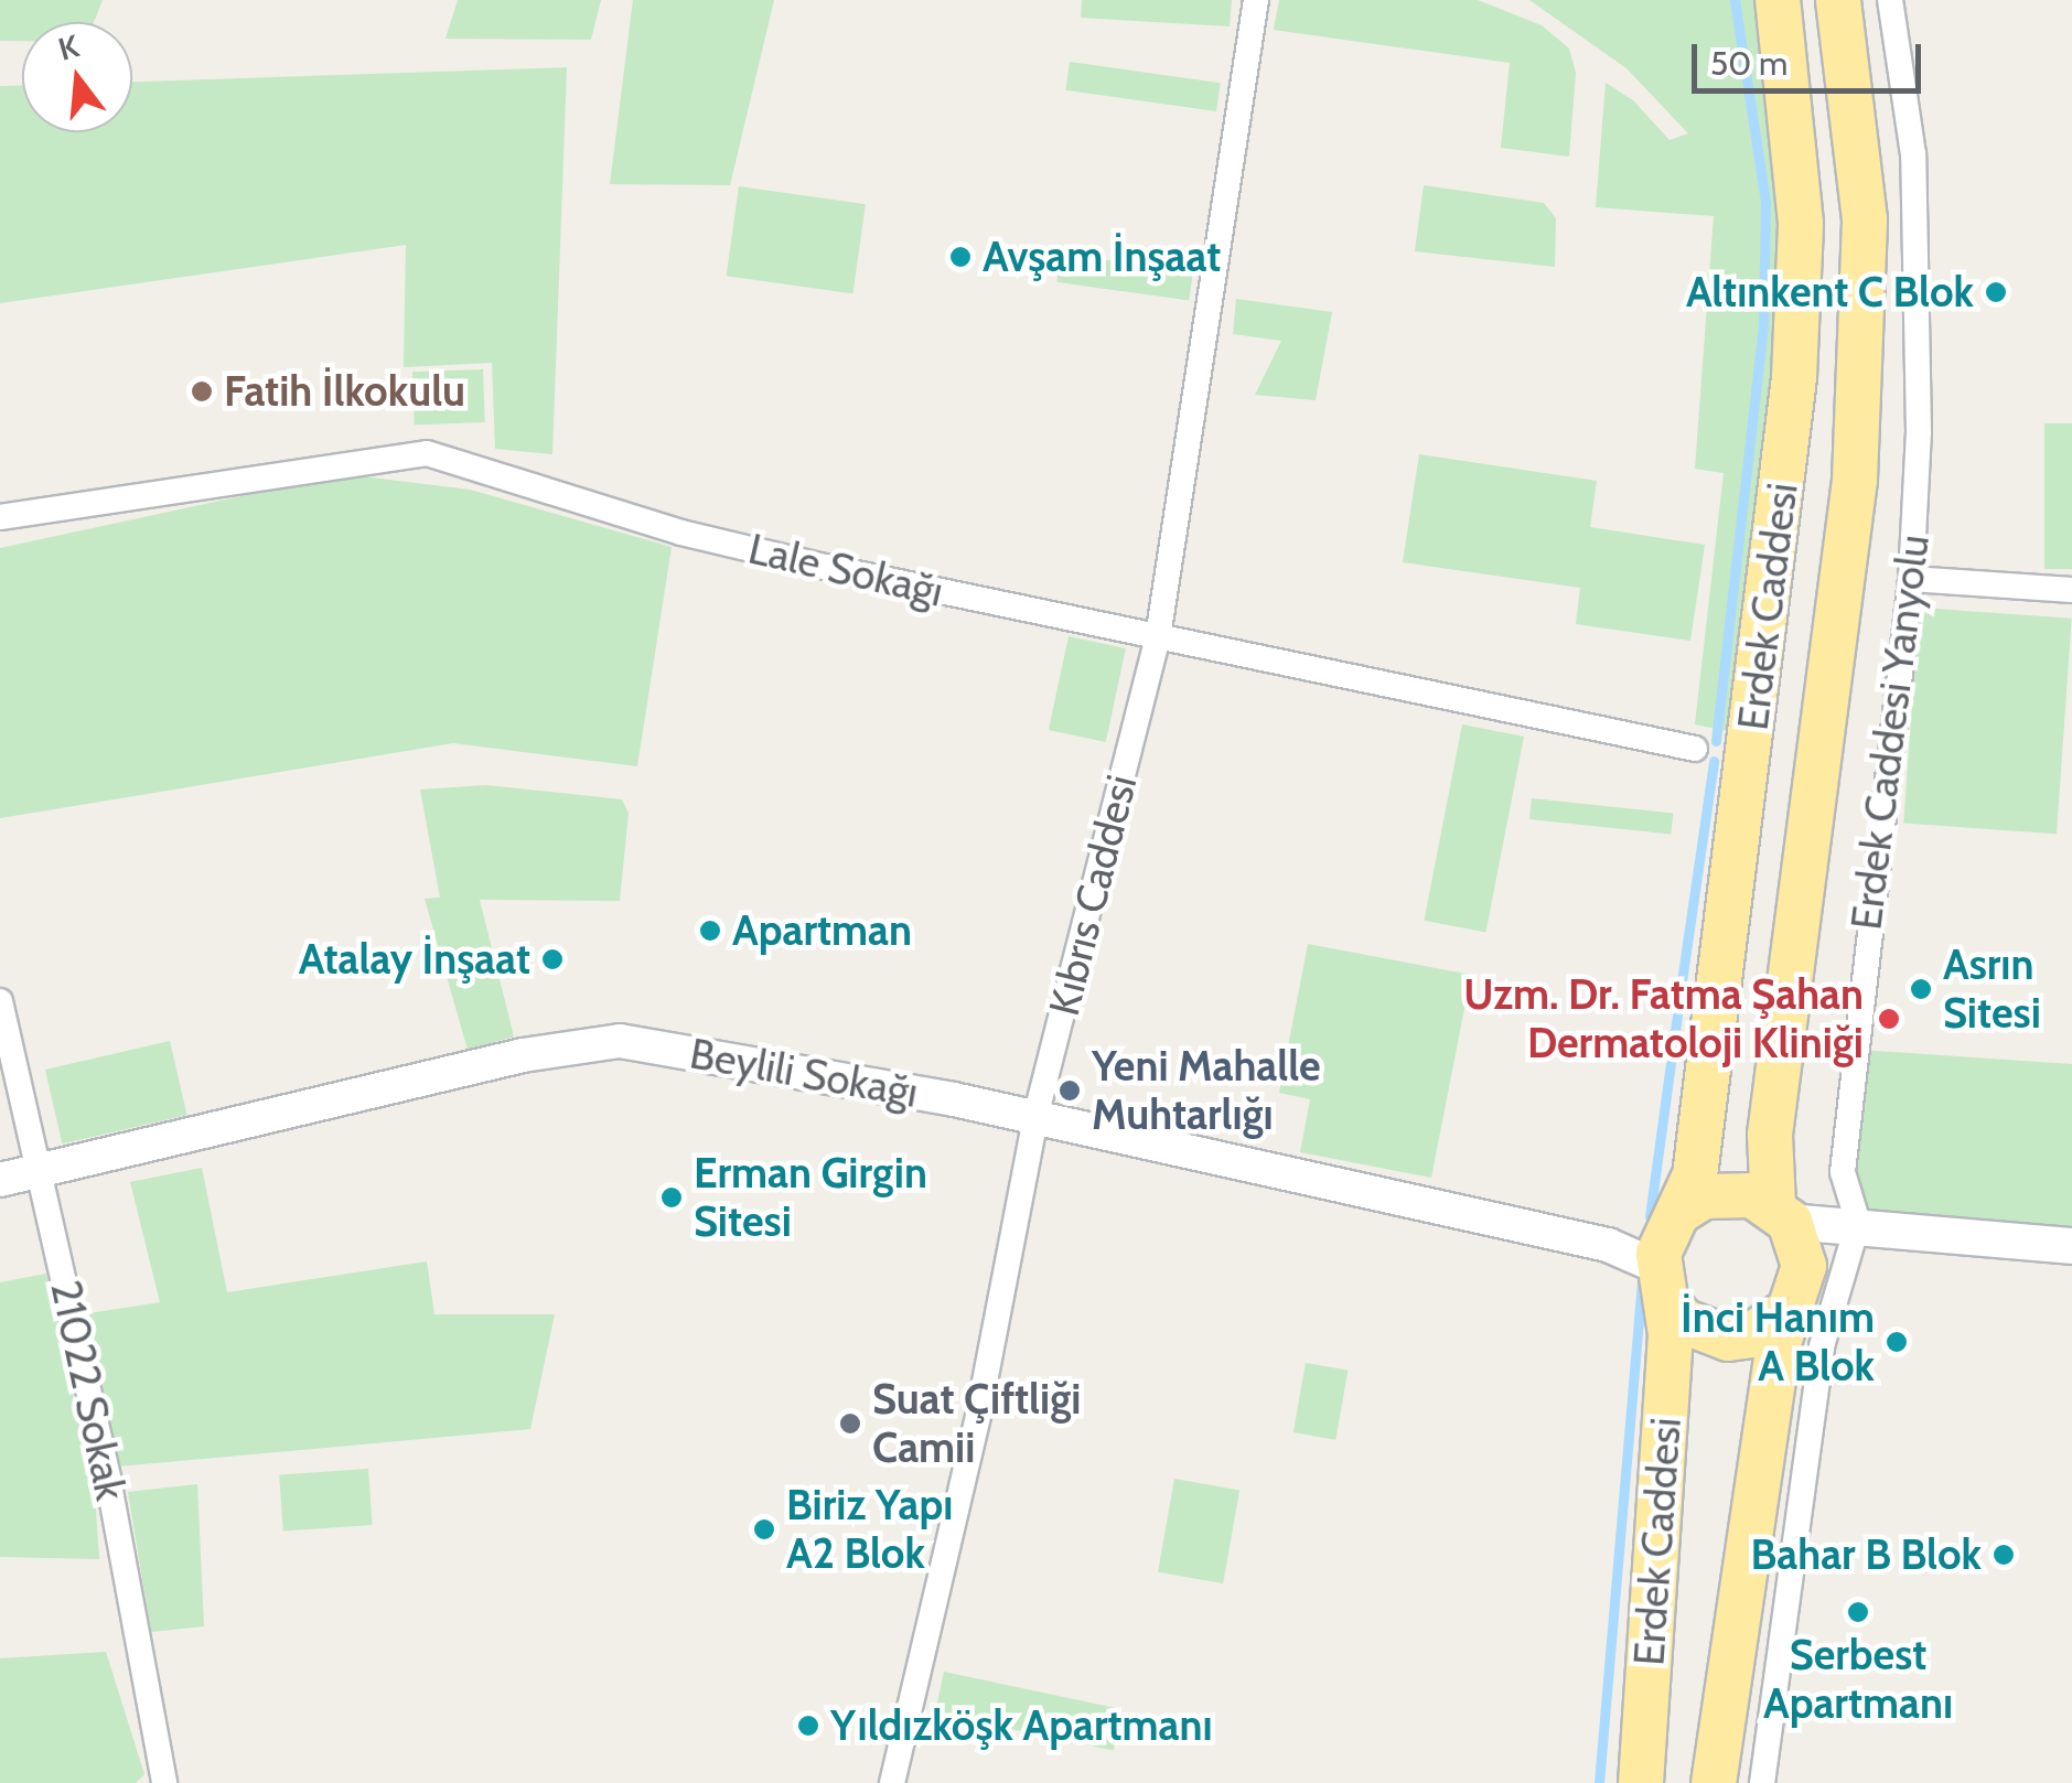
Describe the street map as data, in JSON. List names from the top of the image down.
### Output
{
  "streets": {
    "highway": ["Erdek Caddesi"],
    "street": [
      "Lale Sokağı",
      "Erdek Caddesi Yanyolu",
      "Kıbrıs Caddesi",
      "Beylili Sokağı",
      "21022 Sokak"
    ]
  },
  "crossings": [
    ["Lale Sokağı", "Kıbrıs Caddesi"],
    ["Erdek Caddesi", "Beylili Sokağı"],
    ["Kıbrıs Caddesi", "Beylili Sokağı"],
    ["Beylili Sokağı", "21022 Sokak"]
  ],
  "places": [
    "Avşam İnşaat",
    "Altınkent C Blok",
    "Fatih İlkokulu",
    "Apartman",
    "Atalay İnşaat",
    "Asrın Sitesi",
    "Uzm. Dr. Fatma Şahan Dermatoloji Kliniği",
    "Yeni Mahalle Muhtarlığı",
    "Erman Girgin Sitesi",
    "İnci Hanım A Blok",
    "Suat Çiftliği Camii",
    "Biriz Yapı A2 Blok",
    "Bahar B Blok",
    "Serbest Apartmanı",
    "Yıldızköşk Apartmanı"
  ],
  "scale_bar": "50 m",
  "north": "top"
}
